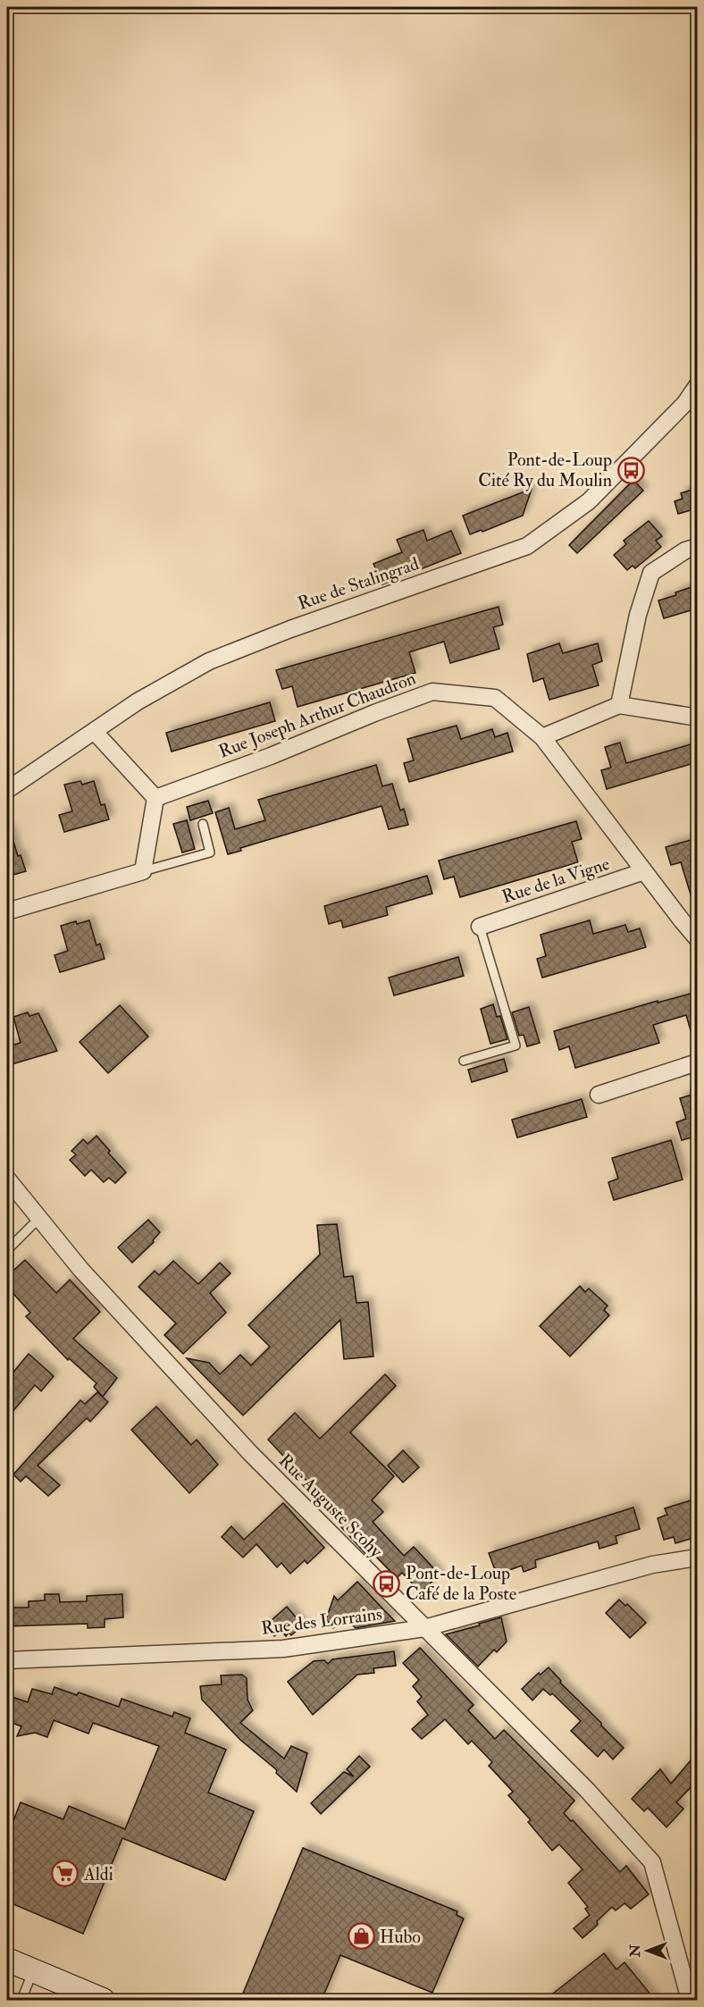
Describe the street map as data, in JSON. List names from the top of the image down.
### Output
{
  "streets": {
    "street": [
      "Rue de Stalingrad",
      "Rue Joseph Arthur Chaudron",
      "Rue de la Vigne",
      "Rue Auguste Scohy",
      "Rue des Lorrains"
    ]
  },
  "crossings": [
    ["Rue Joseph Arthur Chaudron", "Rue de la Vigne"],
    ["Rue Auguste Scohy", "Rue des Lorrains"]
  ],
  "places": {
    "bus stop": ["Pont-de-Loup Cité Ry du Moulin", "Pont-de-Loup Café de la Poste"],
    "supermarket": ["Aldi"],
    "shop": ["Hubo"]
  },
  "north": "left"
}
